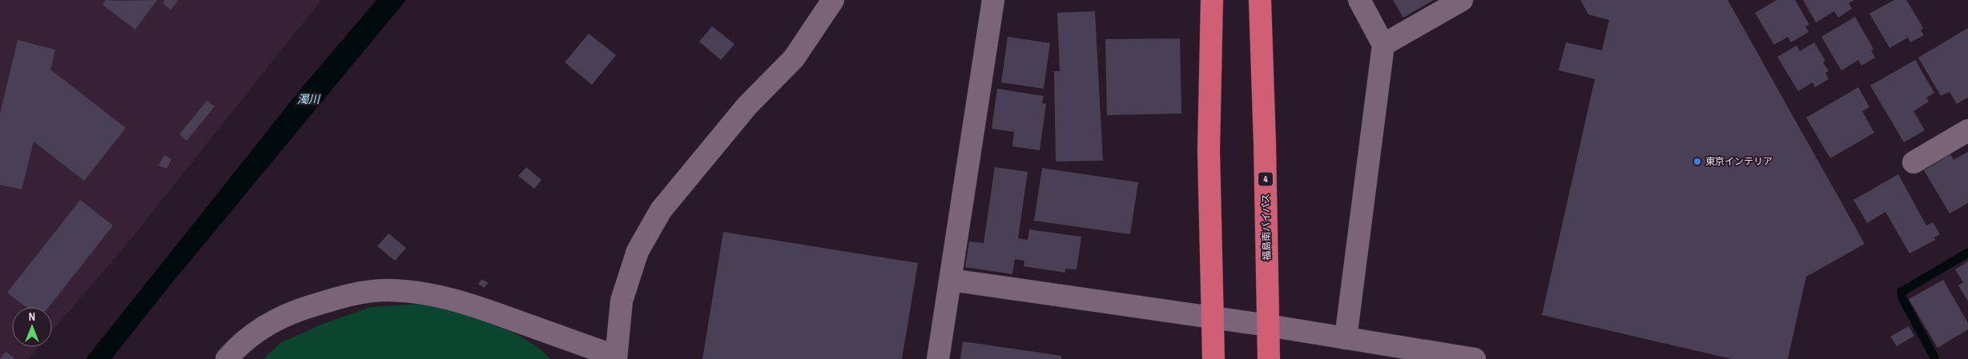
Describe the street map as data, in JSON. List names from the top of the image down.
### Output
{
  "streets": {
    "highway": ["4", "福島南バイパス"]
  },
  "water": ["濁川"],
  "places": ["東京インテリア"],
  "north": "top"
}
